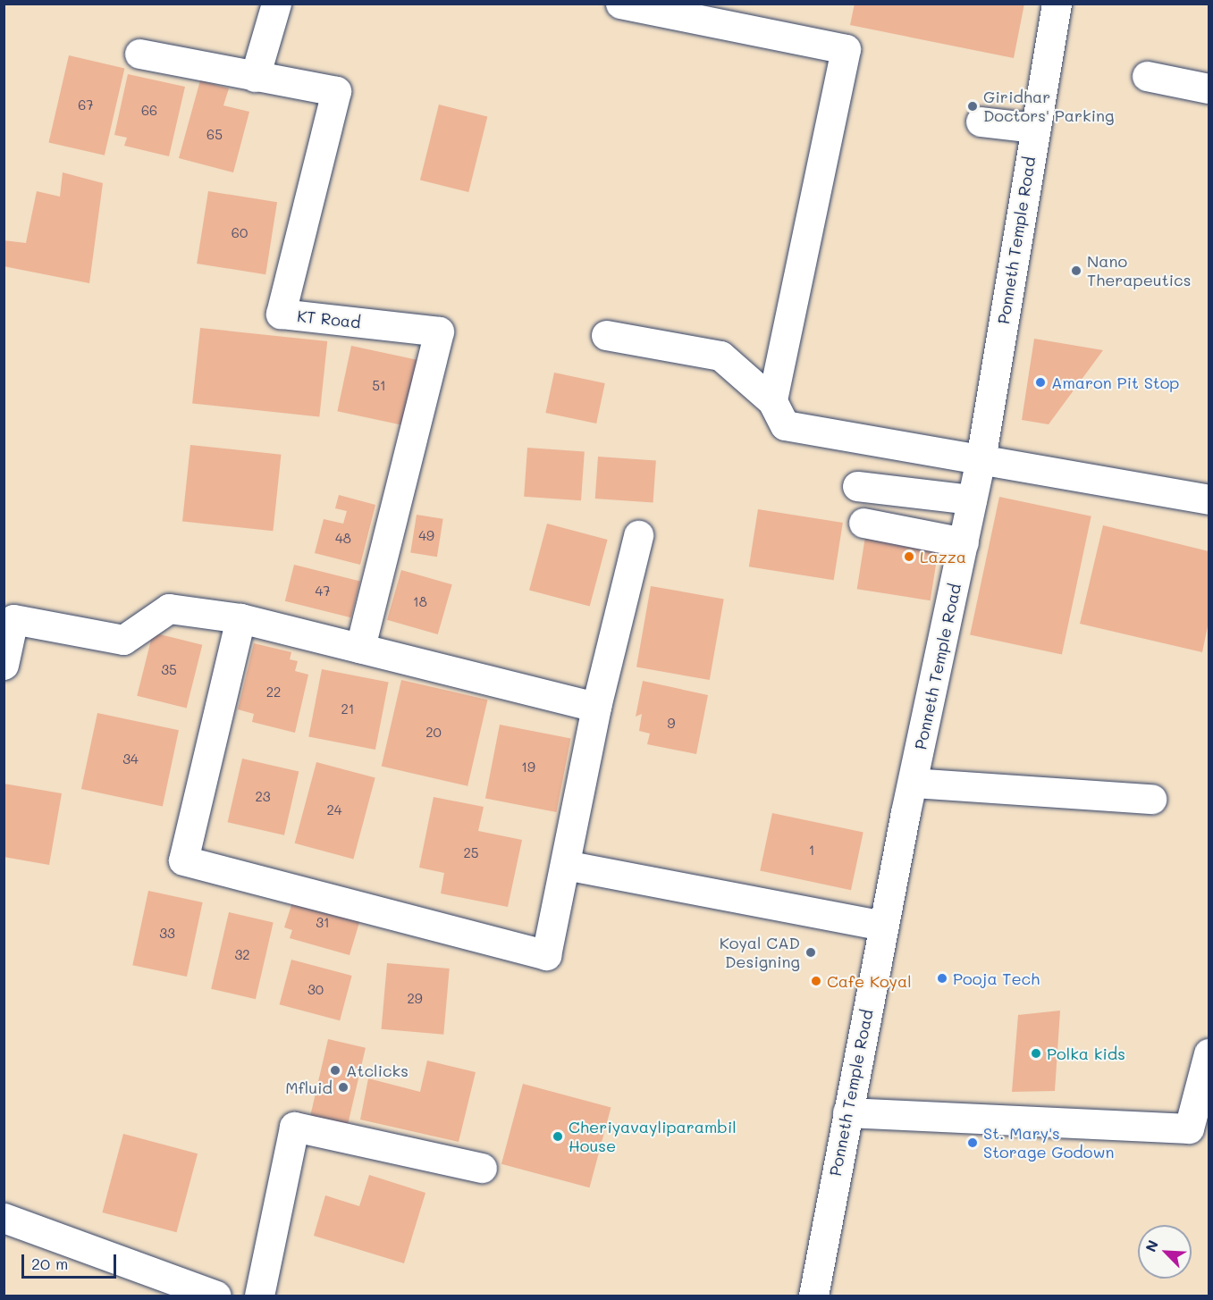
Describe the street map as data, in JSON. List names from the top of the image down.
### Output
{
  "streets": {
    "street": ["Ponneth Temple Road", "KT Road"]
  },
  "places": [
    "Giridhar Doctors' Parking",
    "Nano Therapeutics",
    "Amaron Pit Stop",
    "Lazza",
    "Koyal CAD Designing",
    "Pooja Tech",
    "Cafe Koyal",
    "Polka kids",
    "Atclicks",
    "Mfluid",
    "Cheriyavayliparambil House",
    "St. Mary's Storage Godown"
  ],
  "house_numbers": [
    "67",
    "66",
    "65",
    "60",
    "51",
    "49",
    "48",
    "47",
    "18",
    "35",
    "22",
    "21",
    "9",
    "20",
    "34",
    "19",
    "23",
    "24",
    "1",
    "25",
    "31",
    "33",
    "32",
    "30",
    "29"
  ],
  "scale_bar": "20 m",
  "north": "top left"
}
